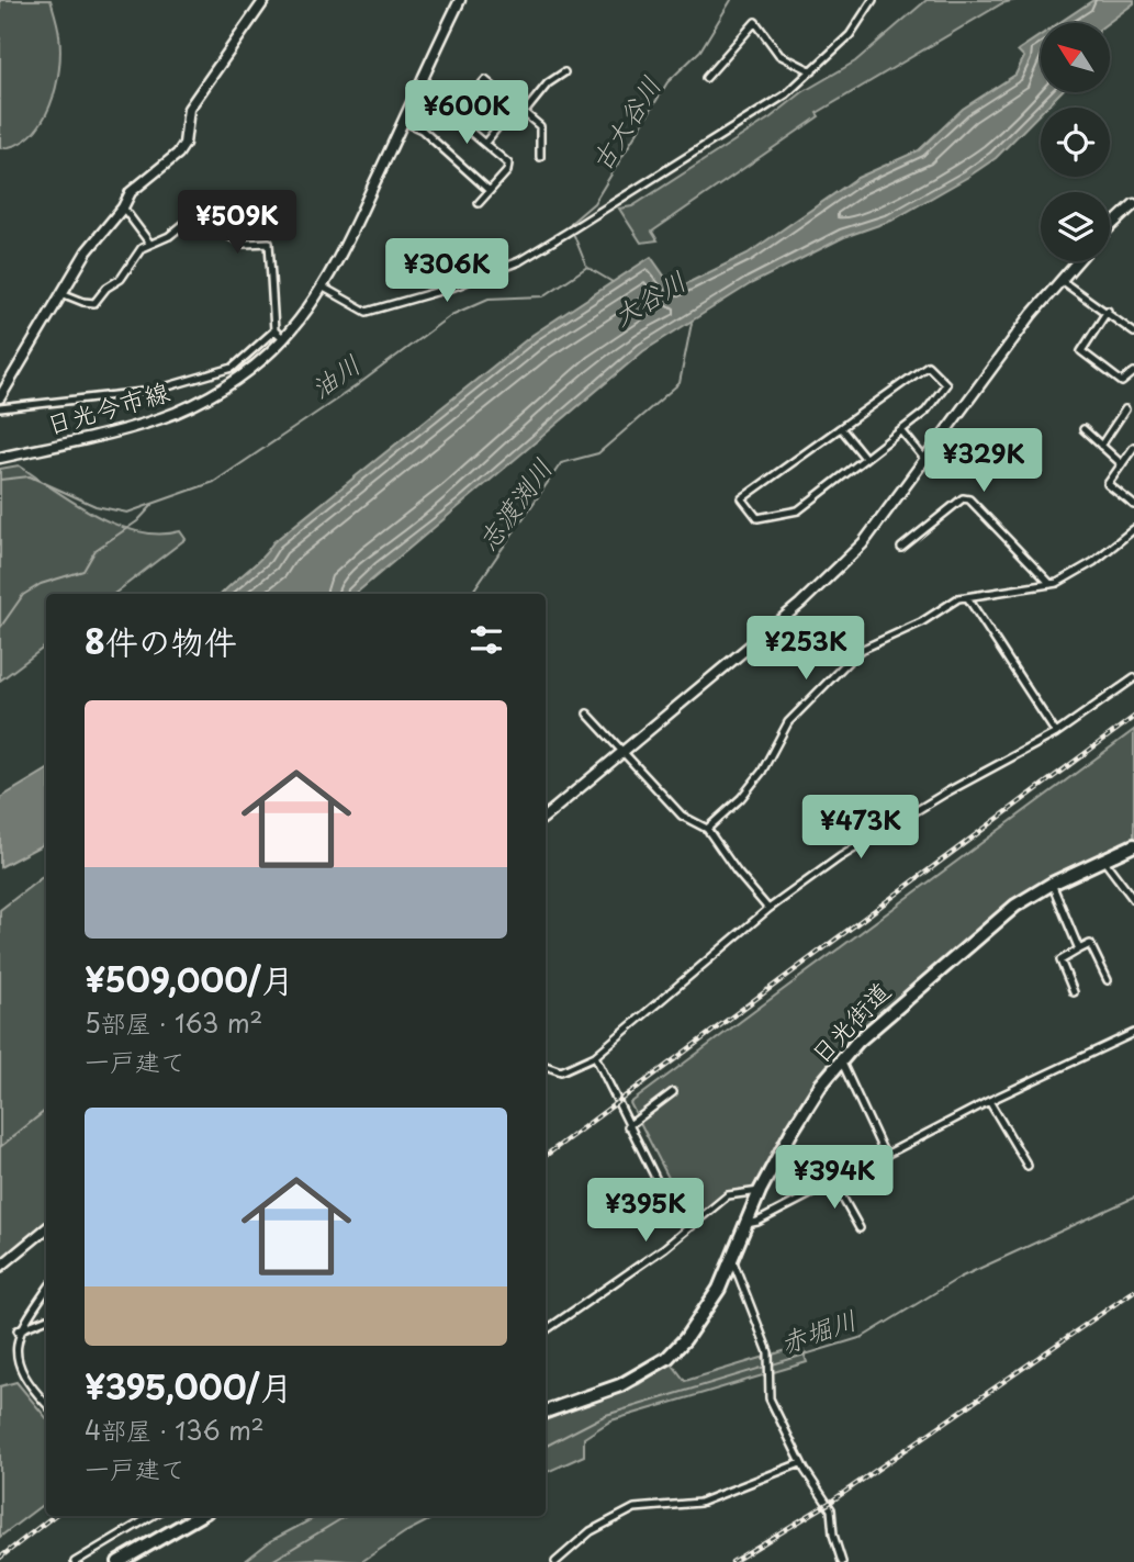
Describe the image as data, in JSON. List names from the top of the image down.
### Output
{
  "streets": {
    "highway": ["日光街道"],
    "main road": ["日光今市線"]
  },
  "water": [
    "古大谷川",
    "大谷川",
    "油川",
    "志渡渕川",
    "赤堀川"
  ],
  "north": "top left",
  "page": {
    "price": [
      "¥600K",
      "¥509K",
      "¥306K",
      "¥329K",
      "¥253K",
      "¥473K",
      "¥394K",
      "¥395K"
    ],
    "heading": "8件の物件",
    "list": [
      {
        "name": "¥509,000/月",
        "note": "5部屋 · 163 m² · 一戸建て"
      },
      {
        "name": "¥395,000/月",
        "note": "4部屋 · 136 m² · 一戸建て"
      }
    ]
  }
}
